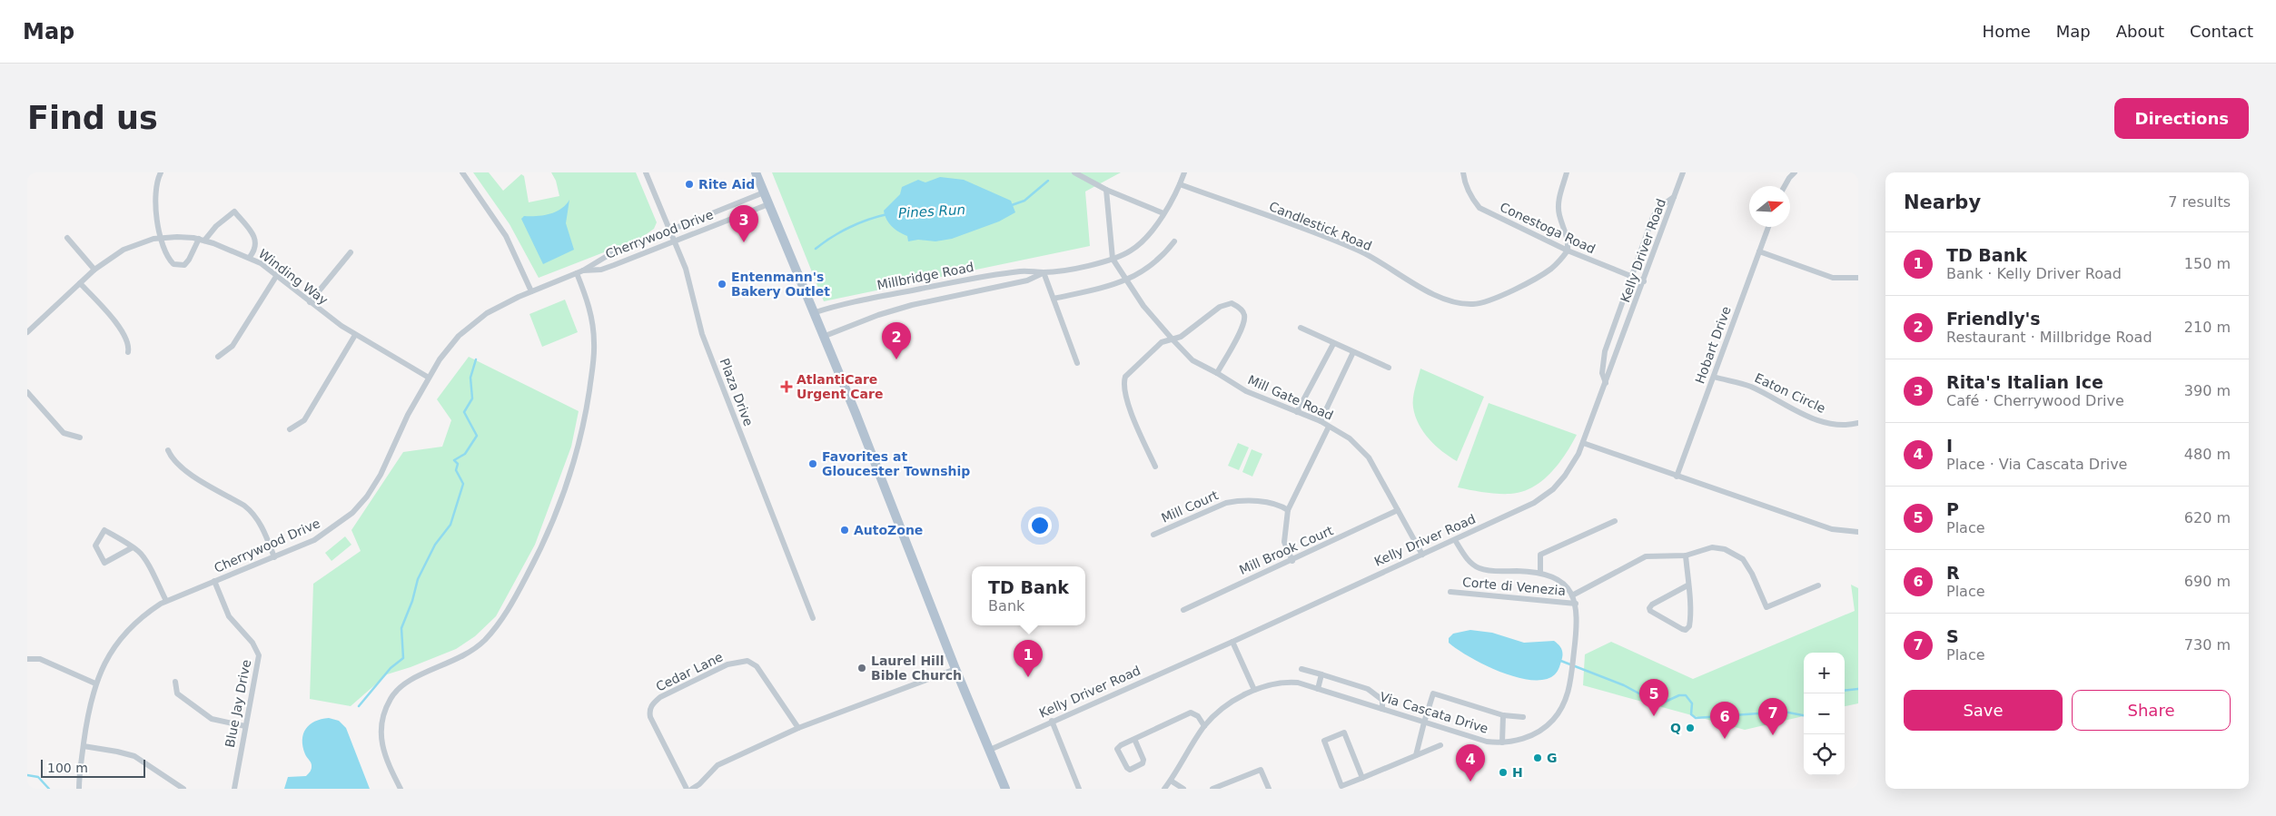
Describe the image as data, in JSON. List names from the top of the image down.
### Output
{
  "streets": {
    "street": [
      "Candlestick Road",
      "Conestoga Road",
      "Cherrywood Drive",
      "Kelly Driver Road",
      "Millbridge Road",
      "Winding Way",
      "Hobart Drive",
      "Plaza Drive",
      "Eaton Circle",
      "Mill Gate Road",
      "Mill Court",
      "Mill Brook Court",
      "Corte di Venezia",
      "Cedar Lane",
      "Blue Jay Drive",
      "Via Cascata Drive"
    ]
  },
  "crossings": [
    ["Candlestick Road", "Conestoga Road"],
    ["Candlestick Road", "Millbridge Road"],
    ["Conestoga Road", "Kelly Driver Road"],
    ["Cherrywood Drive", "Winding Way"],
    ["Cherrywood Drive", "Plaza Drive"],
    ["Cherrywood Drive", "Blue Jay Drive"],
    ["Kelly Driver Road", "Mill Gate Road"],
    ["Kelly Driver Road", "Via Cascata Drive"],
    ["Millbridge Road", "Mill Gate Road"],
    ["Hobart Drive", "Eaton Circle"],
    ["Mill Gate Road", "Mill Brook Court"],
    ["Corte di Venezia", "Via Cascata Drive"]
  ],
  "water": ["Pines Run"],
  "places": {
    "other": [
      "Rite Aid",
      "Entenmann's Bakery Outlet",
      "Favorites at Gloucester Township",
      "AutoZone",
      "Laurel Hill Bible Church",
      "Q",
      "G",
      "H"
    ],
    "health": ["AtlantiCare Urgent Care"]
  },
  "scale_bar": "100 m",
  "north": "right",
  "page": {
    "header": "Map",
    "nav": [
      "Home",
      "Map",
      "About",
      "Contact"
    ],
    "buttons": [
      "Directions",
      ["Save", "Share"]
    ],
    "title": "Find us",
    "heading": ["Nearby", "7 results"],
    "pins": [
      "3",
      "2",
      "1",
      "5",
      "7",
      "6",
      "4"
    ],
    "list": [
      {
        "mark": "1",
        "name": "TD Bank",
        "note": "Bank · Kelly Driver Road",
        "value": "150 m"
      },
      {
        "mark": "2",
        "name": "Friendly's",
        "note": "Restaurant · Millbridge Road",
        "value": "210 m"
      },
      {
        "mark": "3",
        "name": "Rita's Italian Ice",
        "note": "Café · Cherrywood Drive",
        "value": "390 m"
      },
      {
        "mark": "4",
        "name": "I",
        "note": "Place · Via Cascata Drive",
        "value": "480 m"
      },
      {
        "mark": "5",
        "name": "P",
        "note": "Place",
        "value": "620 m"
      },
      {
        "mark": "6",
        "name": "R",
        "note": "Place",
        "value": "690 m"
      },
      {
        "mark": "7",
        "name": "S",
        "note": "Place",
        "value": "730 m"
      }
    ],
    "popup": ["TD Bank", "Bank"],
    "map_buttons": ["+", "−"],
    "scale": "100 m"
  }
}
